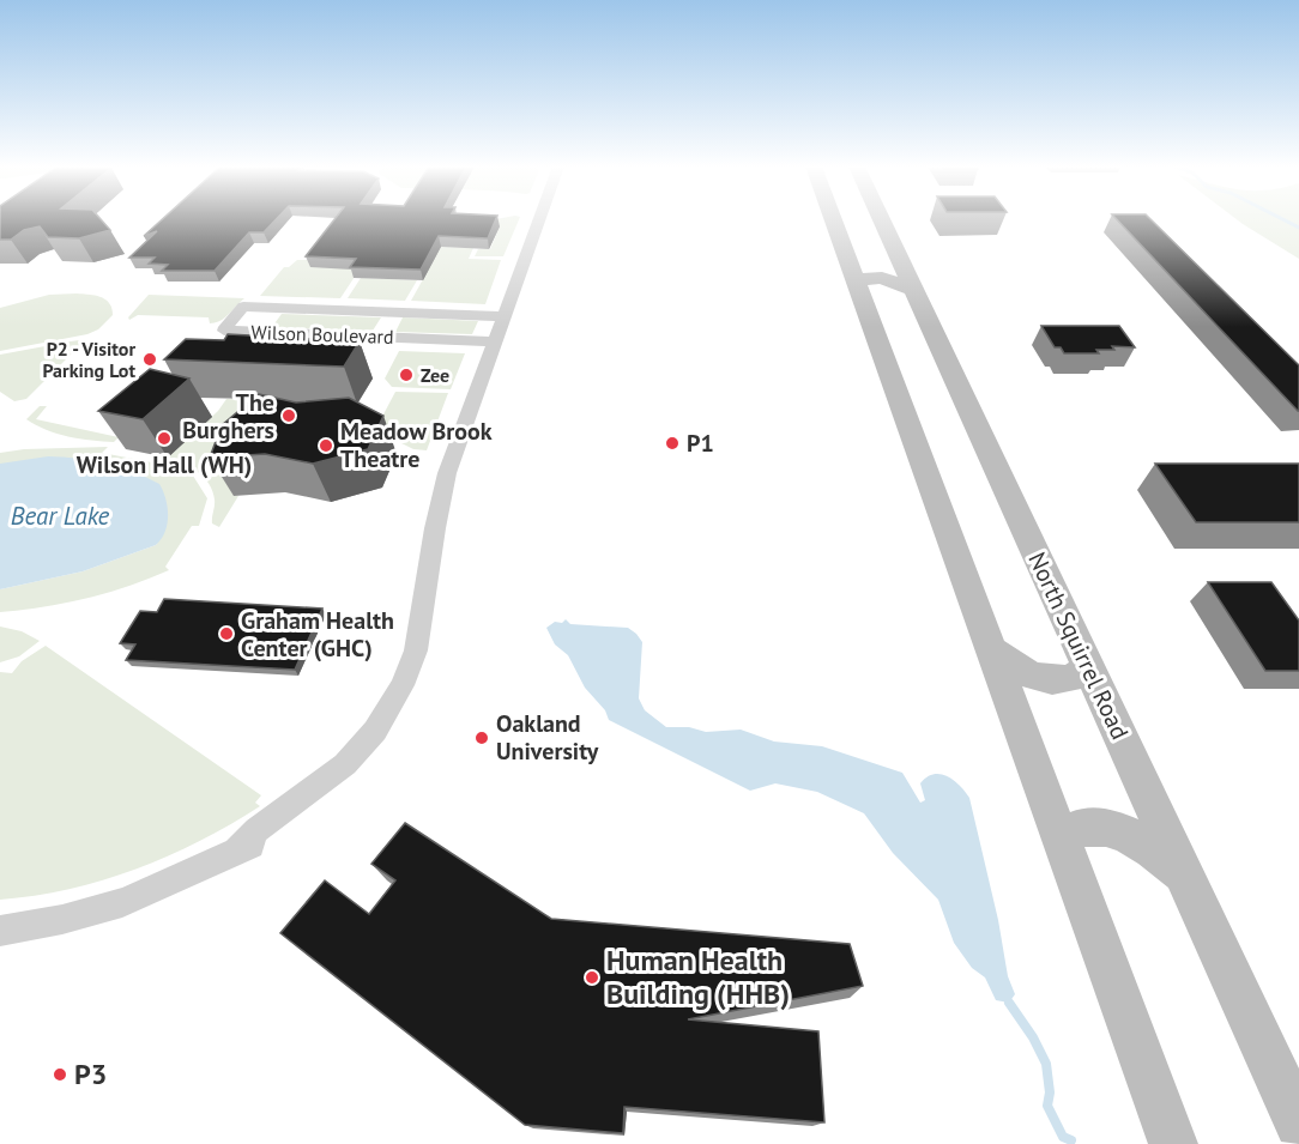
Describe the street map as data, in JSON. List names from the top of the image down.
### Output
{
  "streets": {
    "main road": ["North Squirrel Road"],
    "street": ["Wilson Boulevard"]
  },
  "water": ["Bear Lake"],
  "places": [
    "P2 - Visitor Parking Lot",
    "Zee",
    "The Burghers",
    "Wilson Hall (WH)",
    "P1",
    "Meadow Brook Theatre",
    "Graham Health Center (GHC)",
    "Oakland University",
    "Human Health Building (HHB)",
    "P3"
  ]
}
